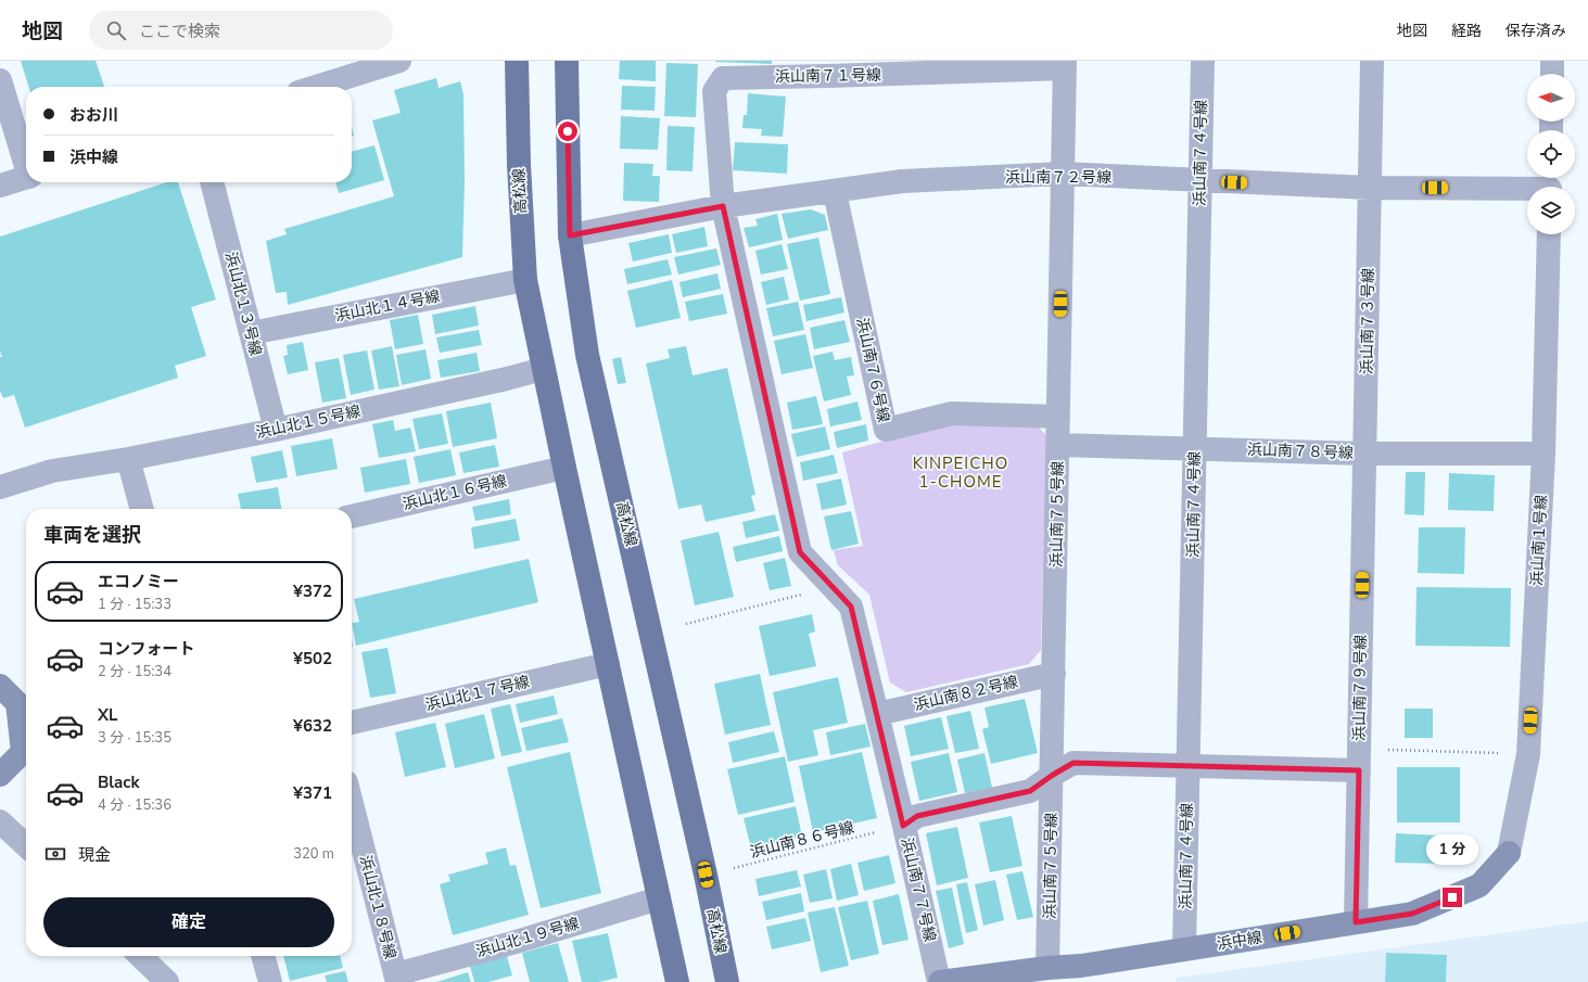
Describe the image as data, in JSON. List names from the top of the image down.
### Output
{
  "streets": {
    "main road": ["高松線"],
    "street": [
      "浜山南７１号線",
      "浜山南７４号線",
      "浜山南７２号線",
      "浜山北１３号線",
      "浜山北１４号線",
      "浜山南７３号線",
      "浜山南７６号線",
      "浜山北１５号線",
      "浜山南７８号線",
      "浜山北１６号線",
      "浜山南７５号線",
      "浜山南１号線",
      "浜山南７９号線",
      "浜山北１７号線",
      "浜山南８２号線",
      "浜山南７７号線",
      "浜山北１８号線",
      "浜山北１９号線",
      "浜中線"
    ],
    "path": ["浜山南８６号線"]
  },
  "crossings": [
    ["浜山南７１号線", "浜山南７２号線"],
    ["浜山南７１号線", "浜山南７５号線"],
    ["浜山南７１号線", "浜山南７７号線"],
    ["浜山南７４号線", "浜山南７２号線"],
    ["浜山南７４号線", "浜山南７８号線"],
    ["浜山南７４号線", "浜中線"],
    ["浜山南７２号線", "高松線"],
    ["浜山南７２号線", "浜山南７３号線"],
    ["浜山南７２号線", "浜山南７６号線"],
    ["浜山南７２号線", "浜山南７５号線"],
    ["浜山南７２号線", "浜山南７７号線"],
    ["高松線", "浜山北１４号線"],
    ["高松線", "浜山北１５号線"],
    ["高松線", "浜山北１６号線"],
    ["高松線", "浜山北１７号線"],
    ["高松線", "浜山南８６号線"],
    ["高松線", "浜山北１９号線"],
    ["浜山北１３号線", "浜山北１４号線"],
    ["浜山北１３号線", "浜山北１５号線"],
    ["浜山南７３号線", "浜山南７８号線"],
    ["浜山南７３号線", "浜山南７９号線"],
    ["浜山南７６号線", "浜山南７５号線"],
    ["浜山南７８号線", "浜山南７５号線"],
    ["浜山南７８号線", "浜山南１号線"],
    ["浜山南７８号線", "浜山南７９号線"],
    ["浜山南７５号線", "浜山南８２号線"],
    ["浜山南７５号線", "浜中線"],
    ["浜山南１号線", "浜中線"],
    ["浜山南７９号線", "浜中線"],
    ["浜山南８２号線", "浜山南７７号線"],
    ["浜山南８６号線", "浜山南７７号線"],
    ["浜山北１８号線", "浜山北１９号線"]
  ],
  "districts": ["KINPEICHO 1-CHOME"],
  "north": "left",
  "page": {
    "header": "地図",
    "search": "ここで検索",
    "nav": ["地図", "経路", "保存済み"],
    "banner": ["おお川", "浜中線"],
    "heading": "車両を選択",
    "list": [
      {
        "name": "エコノミー",
        "note": "1 分 · 15:33",
        "value": "¥372"
      },
      {
        "name": "コンフォート",
        "note": "2 分 · 15:34",
        "value": "¥502"
      },
      {
        "name": "XL",
        "note": "3 分 · 15:35",
        "value": "¥632"
      },
      {
        "name": "Black",
        "note": "4 分 · 15:36",
        "value": "¥371"
      }
    ],
    "pay": ["現金", "320 m"],
    "bubble": "1 分",
    "buttons": "確定"
  }
}
